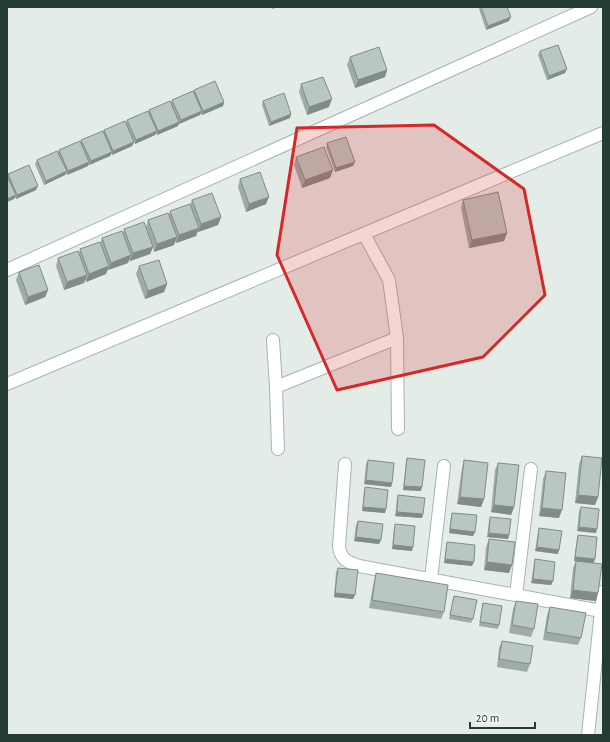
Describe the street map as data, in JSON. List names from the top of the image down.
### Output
{
  "scale_bar": "20 m"
}
